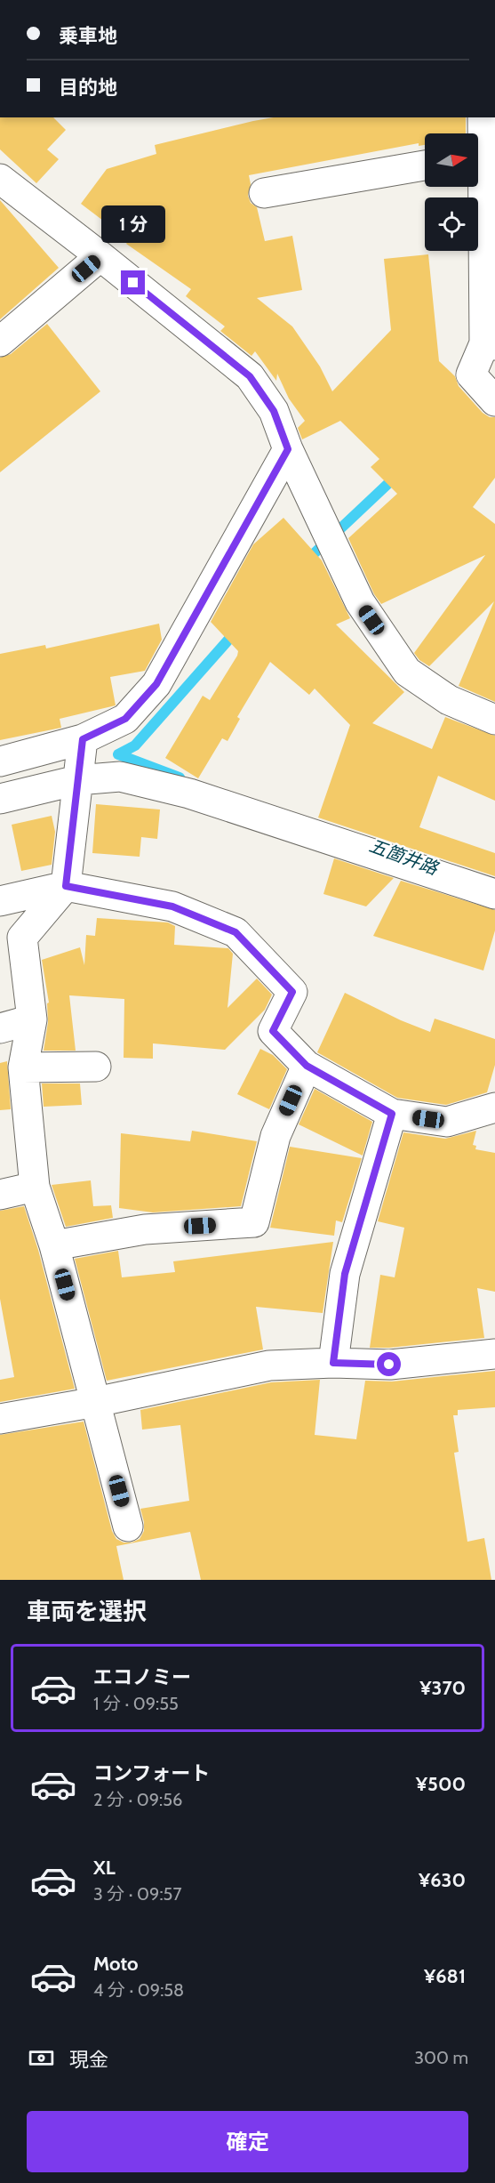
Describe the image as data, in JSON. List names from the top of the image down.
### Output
{
  "water": ["五箇井路"],
  "north": "right",
  "page": {
    "banner": ["乗車地", "目的地"],
    "bubble": "1 分",
    "heading": "車両を選択",
    "list": [
      {
        "name": "エコノミー",
        "note": "1 分 · 09:55",
        "value": "¥370"
      },
      {
        "name": "コンフォート",
        "note": "2 分 · 09:56",
        "value": "¥500"
      },
      {
        "name": "XL",
        "note": "3 分 · 09:57",
        "value": "¥630"
      },
      {
        "name": "Moto",
        "note": "4 分 · 09:58",
        "value": "¥681"
      }
    ],
    "pay": ["現金", "300 m"],
    "buttons": "確定"
  }
}
